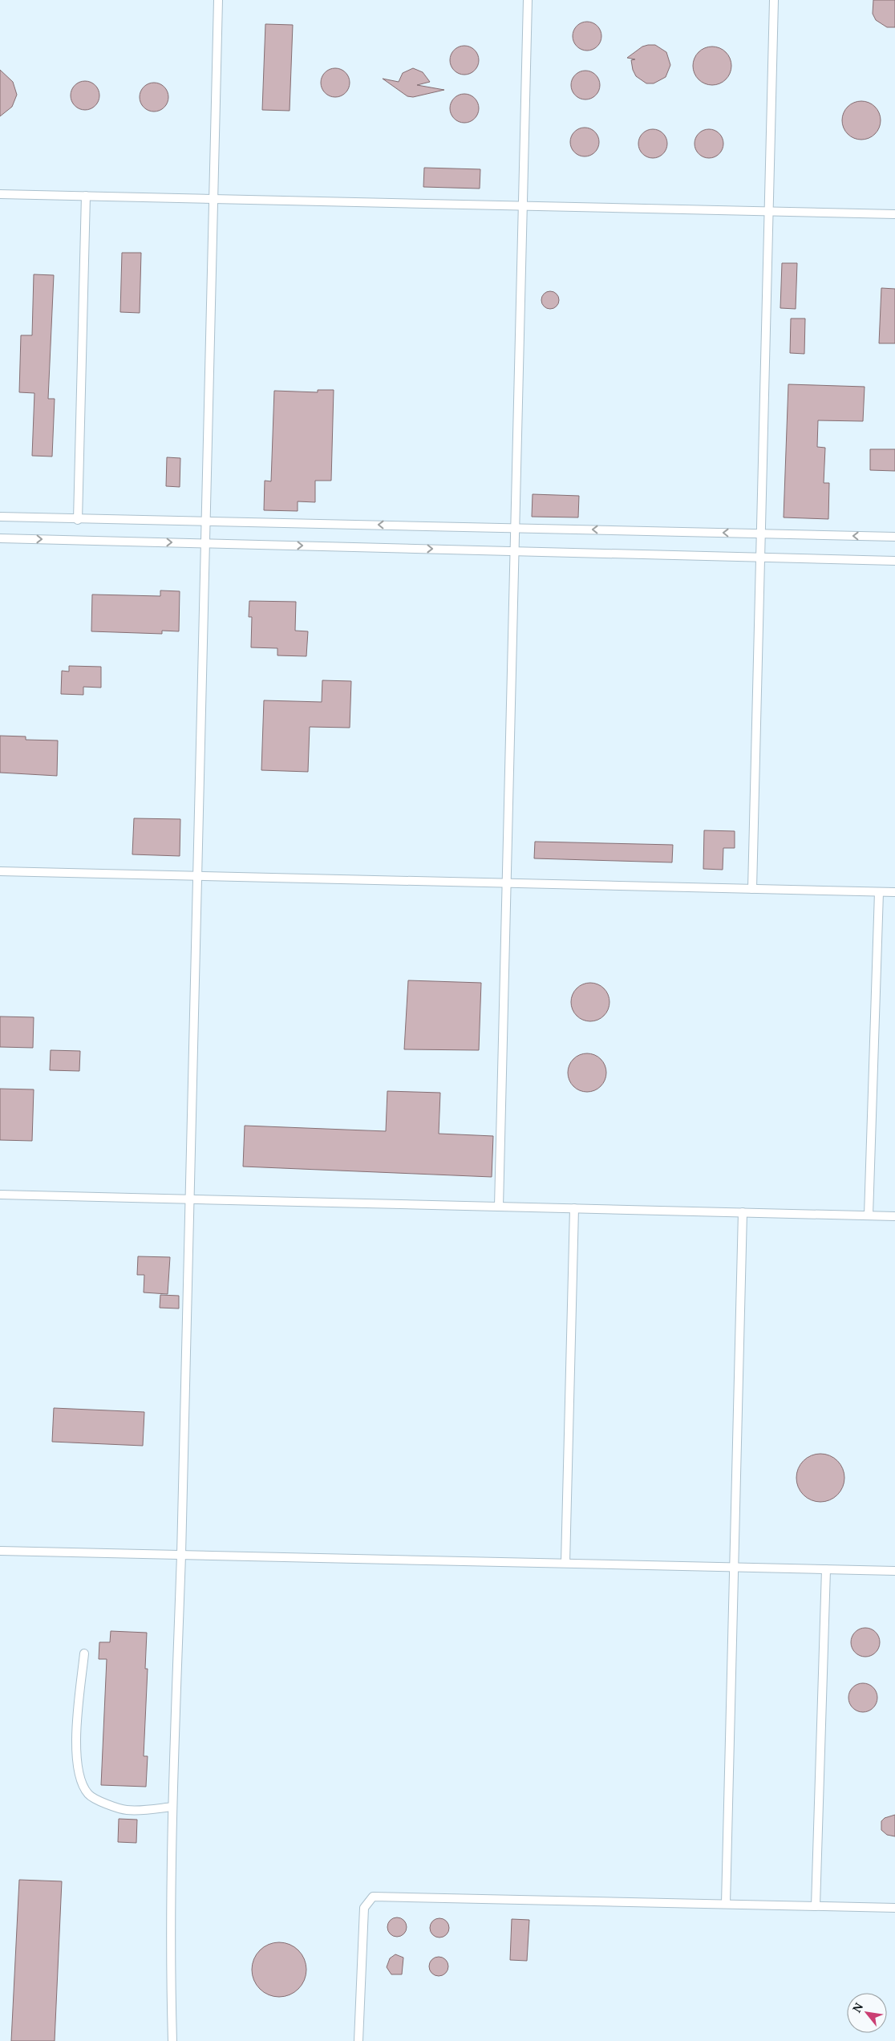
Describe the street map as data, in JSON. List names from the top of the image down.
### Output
{
  "north": "top left"
}
